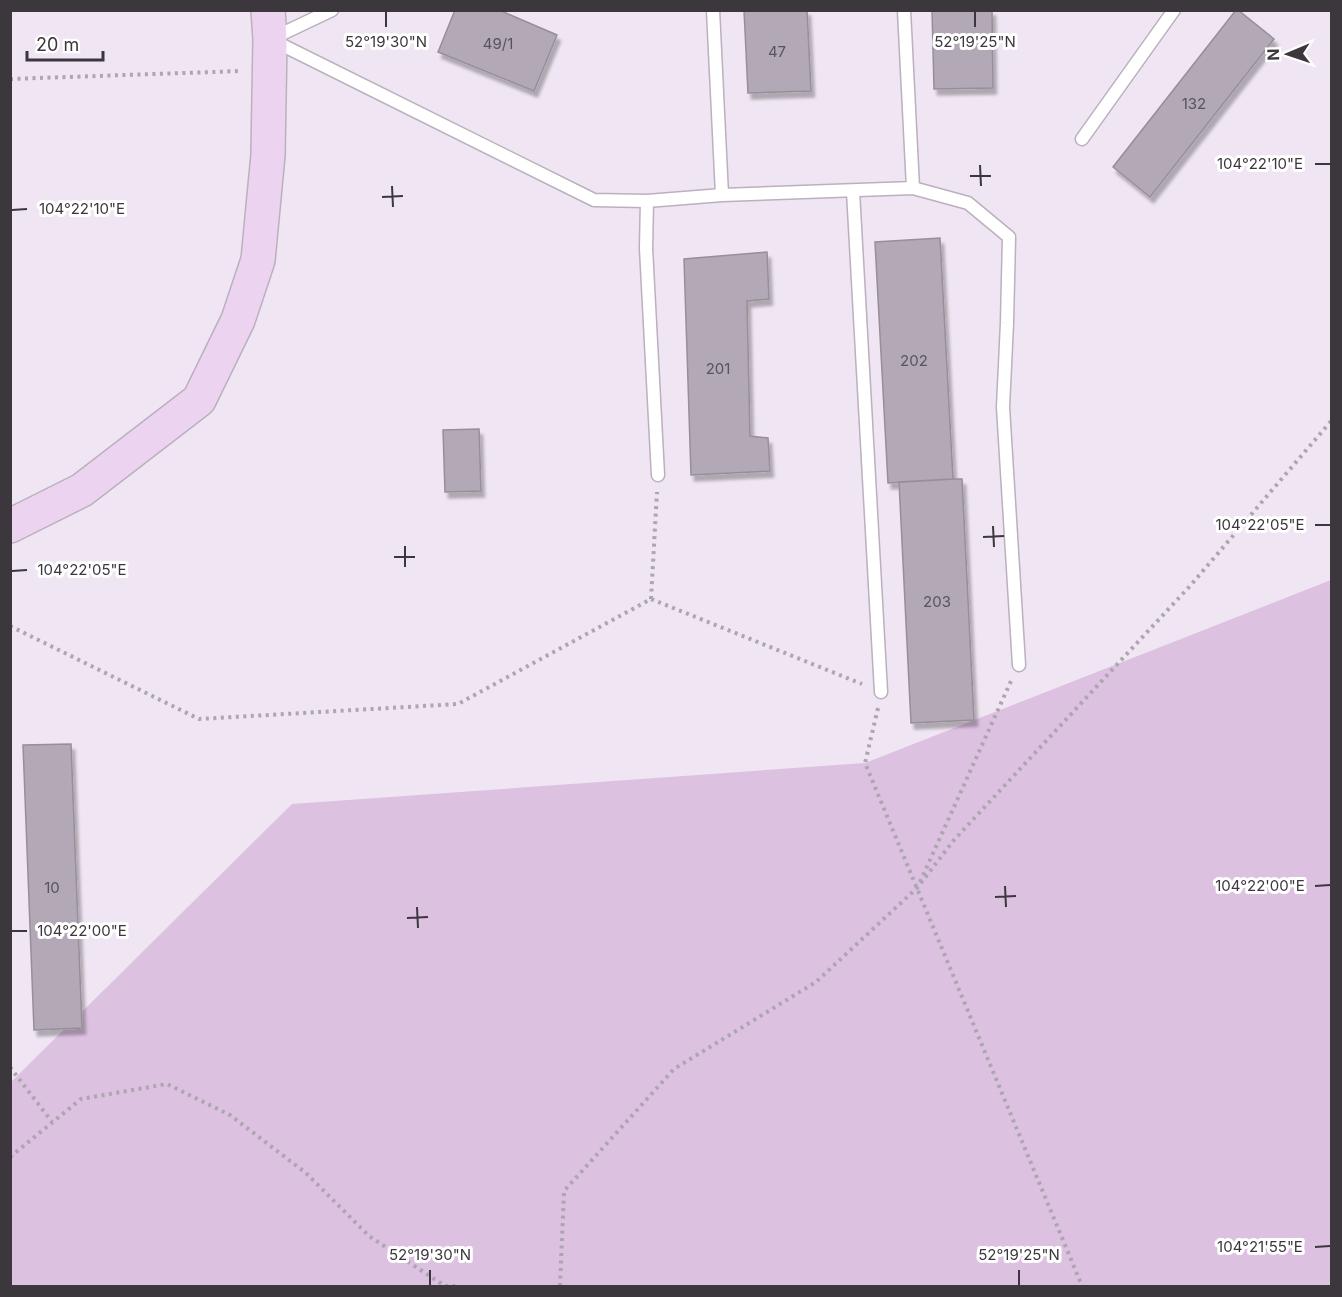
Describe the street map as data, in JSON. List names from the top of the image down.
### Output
{
  "house_numbers": [
    "49/1",
    "47",
    "132",
    "202",
    "201",
    "203",
    "10"
  ],
  "scale_bar": "20 m",
  "north": "left",
  "coordinates": [
    "52°19'30\"N",
    "52°19'25\"N",
    "104°22'10\"E",
    "104°22'05\"E",
    "104°22'00\"E",
    "104°21'55\"E"
  ]
}
